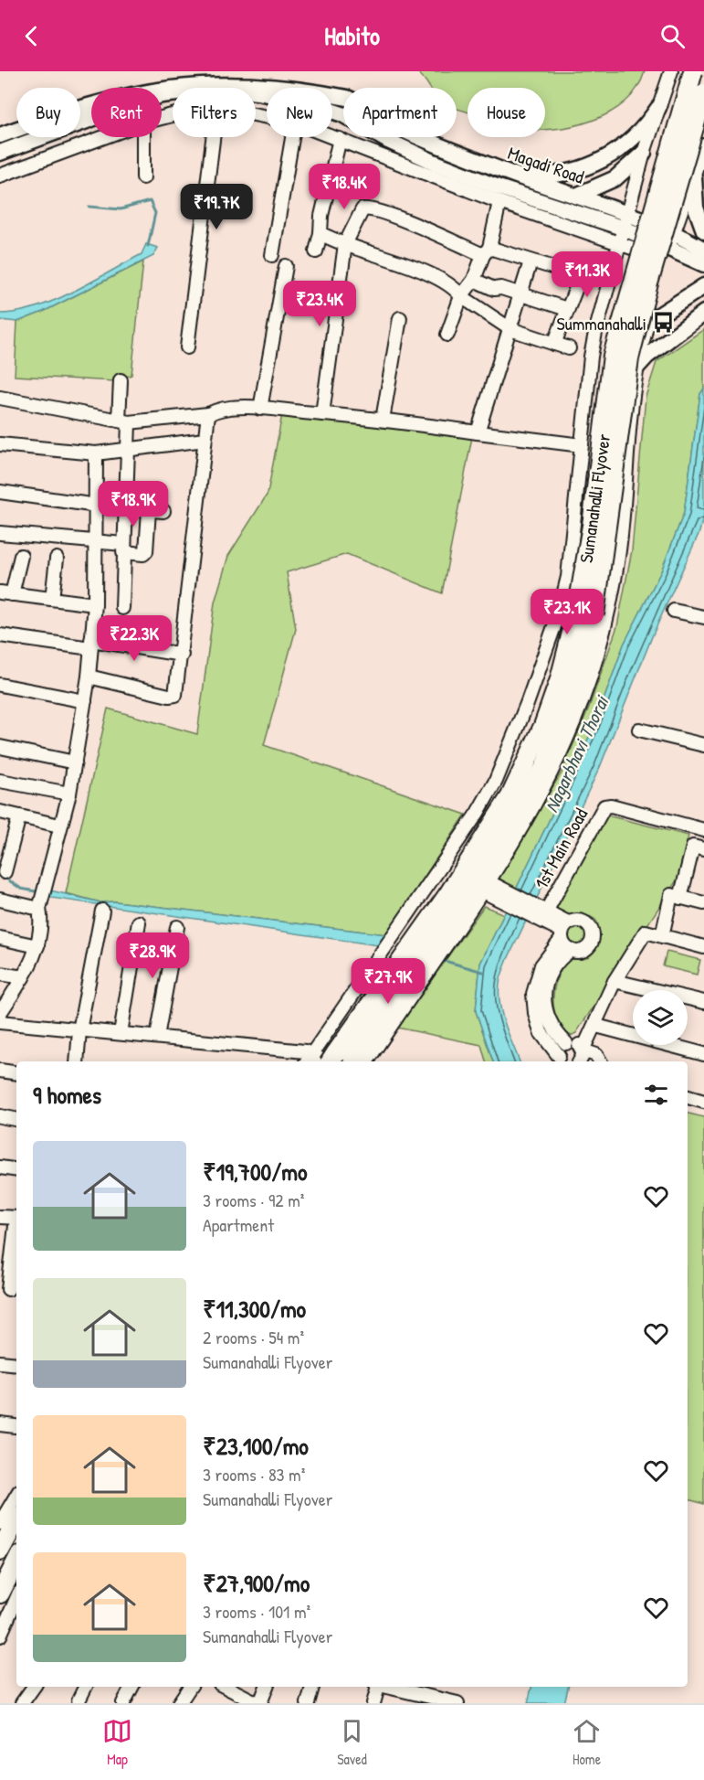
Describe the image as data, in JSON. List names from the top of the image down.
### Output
{
  "streets": {
    "highway": ["Sumanahalli Flyover"],
    "main road": ["Magadi Road"],
    "street": ["1st Main Road"]
  },
  "water": ["Nagarbhavi Thorai"],
  "places": {
    "bus stop": ["Summanahalli"]
  },
  "page": {
    "header": "Habito",
    "chip": [
      "Buy",
      "Rent",
      "Filters",
      "New",
      "Apartment",
      "House"
    ],
    "price": [
      "₹18.4K",
      "₹19.7K",
      "₹11.3K",
      "₹23.4K",
      "₹18.9K",
      "₹23.1K",
      "₹22.3K",
      "₹28.9K",
      "₹27.9K"
    ],
    "heading": "9 homes",
    "list": [
      {
        "name": "₹19,700/mo",
        "note": "3 rooms · 92 m² · Apartment"
      },
      {
        "name": "₹11,300/mo",
        "note": "2 rooms · 54 m² · Sumanahalli Flyover"
      },
      {
        "name": "₹23,100/mo",
        "note": "3 rooms · 83 m² · Sumanahalli Flyover"
      },
      {
        "name": "₹27,900/mo",
        "note": "3 rooms · 101 m² · Sumanahalli Flyover"
      }
    ],
    "tabs": ["Map", "Saved", "Home"]
  }
}
